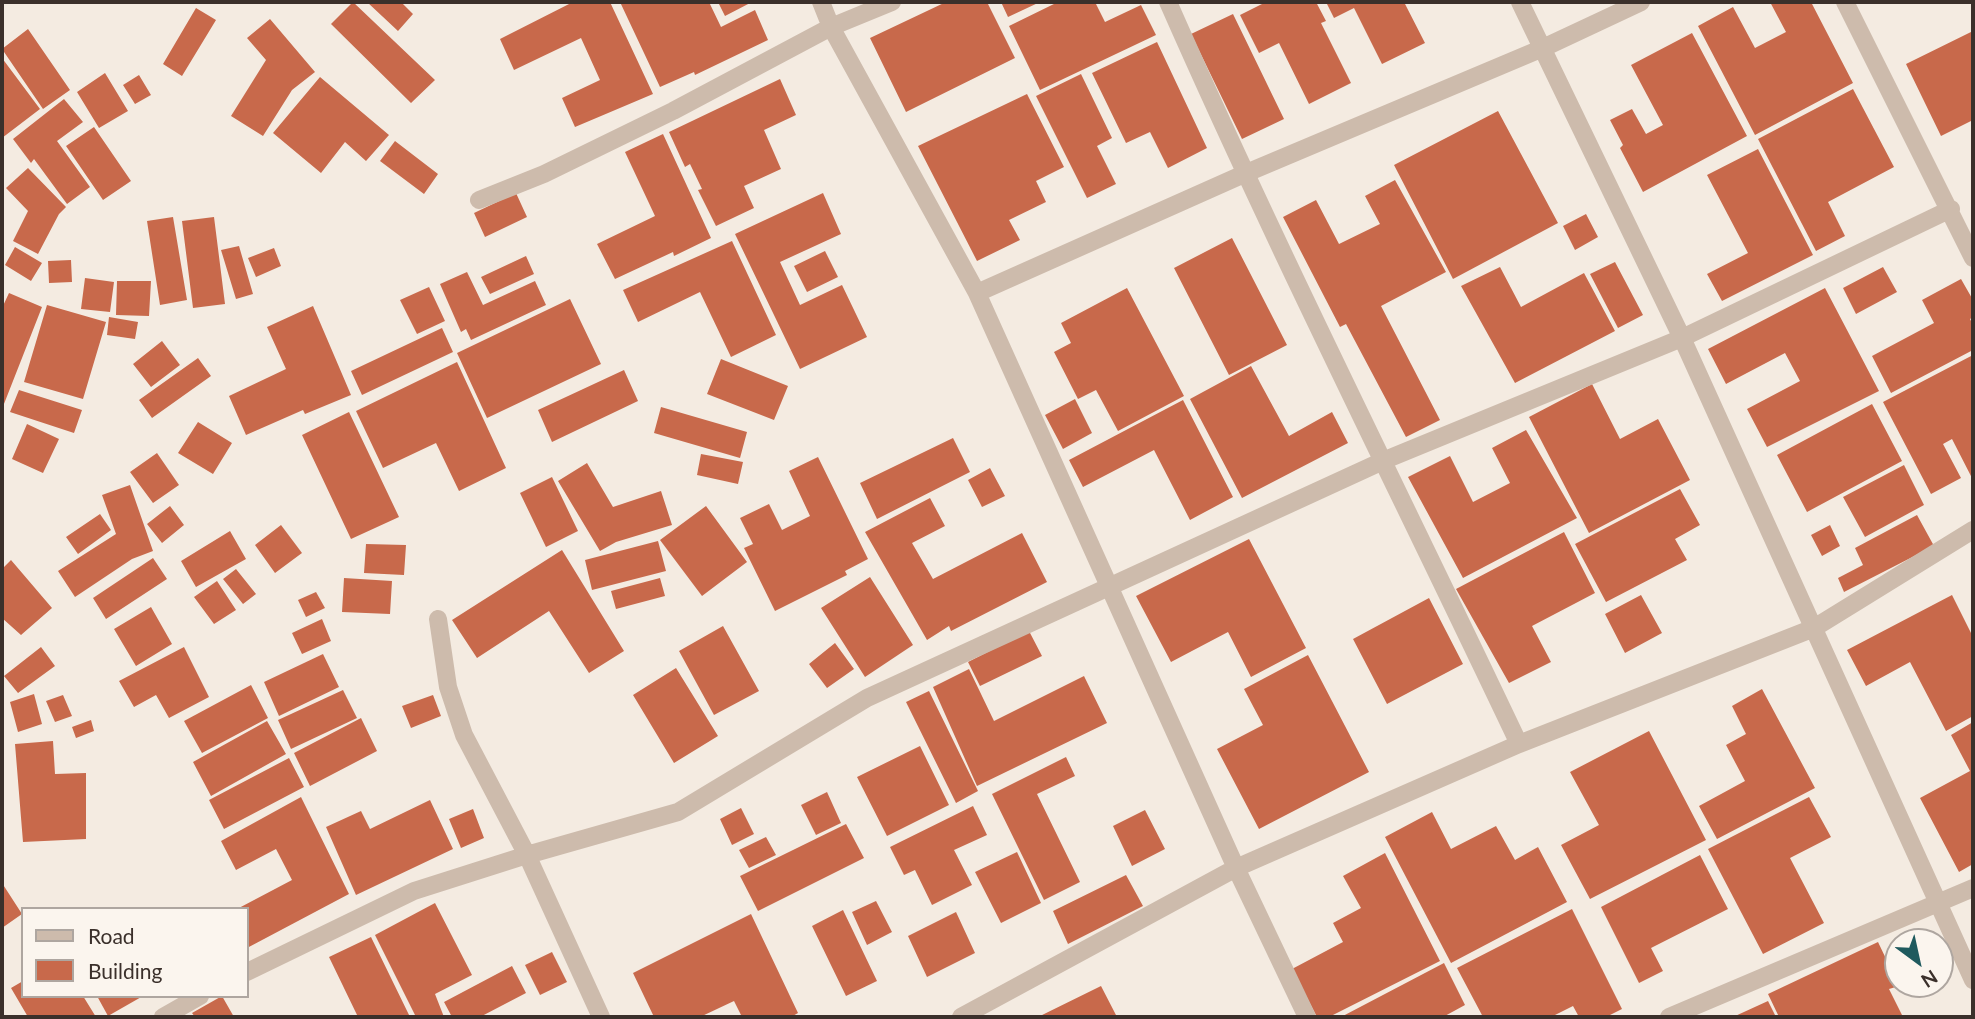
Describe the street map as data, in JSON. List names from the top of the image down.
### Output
{
  "legend": ["Road", "Building"],
  "north": "bottom right"
}
